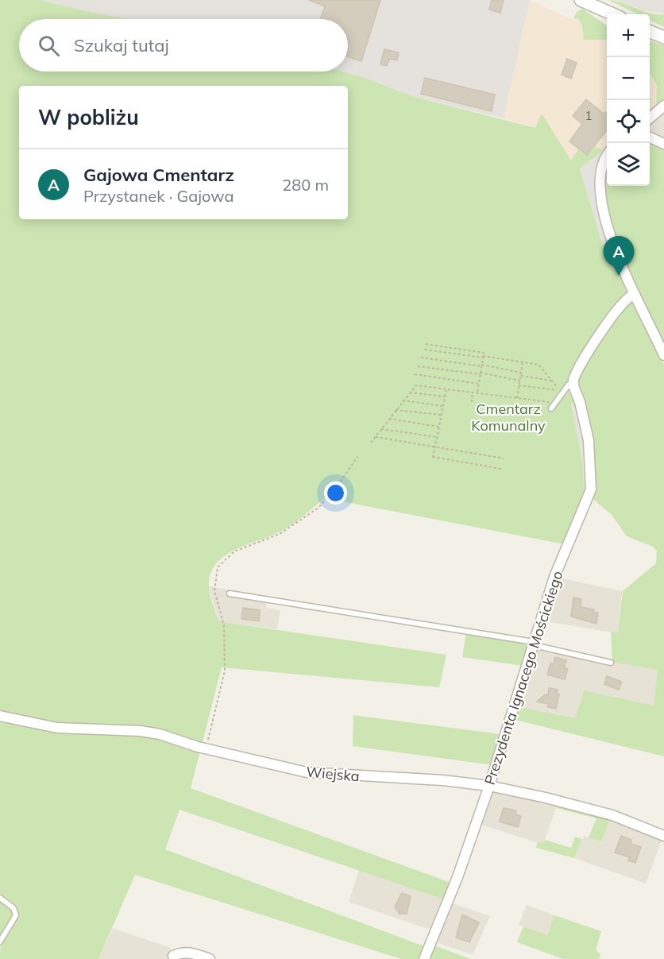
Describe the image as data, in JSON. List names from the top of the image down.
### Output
{
  "streets": {
    "street": ["Prezydenta Ignacego Mościckiego", "Wiejska"]
  },
  "crossings": [
    ["Prezydenta Ignacego Mościckiego", "Wiejska"]
  ],
  "parks": ["Cmentarz Komunalny"],
  "house_numbers": ["1"],
  "page": {
    "map_buttons": ["+", "−"],
    "search": "Szukaj tutaj",
    "heading": "W pobliżu",
    "list": [
      {
        "mark": "A",
        "name": "Gajowa Cmentarz",
        "note": "Przystanek · Gajowa",
        "value": "280 m"
      }
    ],
    "pins": "A"
  }
}
